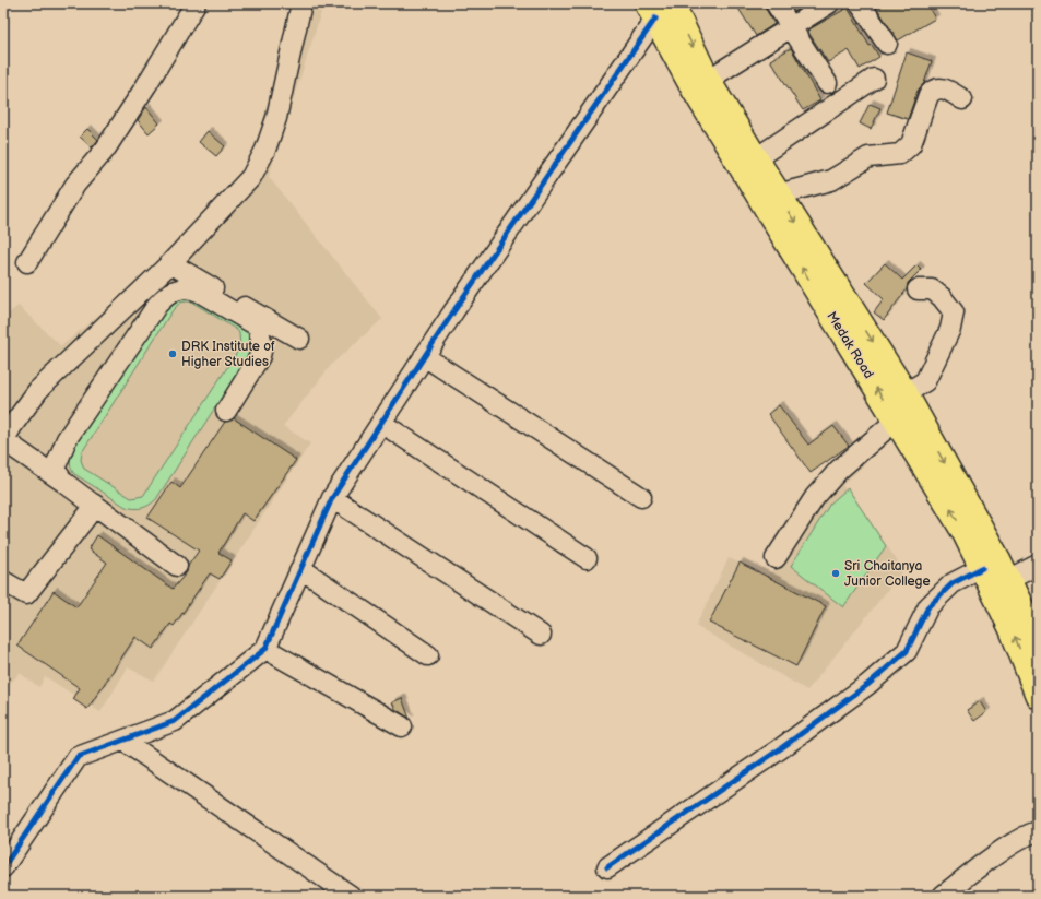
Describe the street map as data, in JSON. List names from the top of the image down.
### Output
{
  "streets": {
    "main road": ["Medak Road"]
  },
  "places": ["DRK Institute of Higher Studies", "Sri Chaitanya Junior College"]
}
